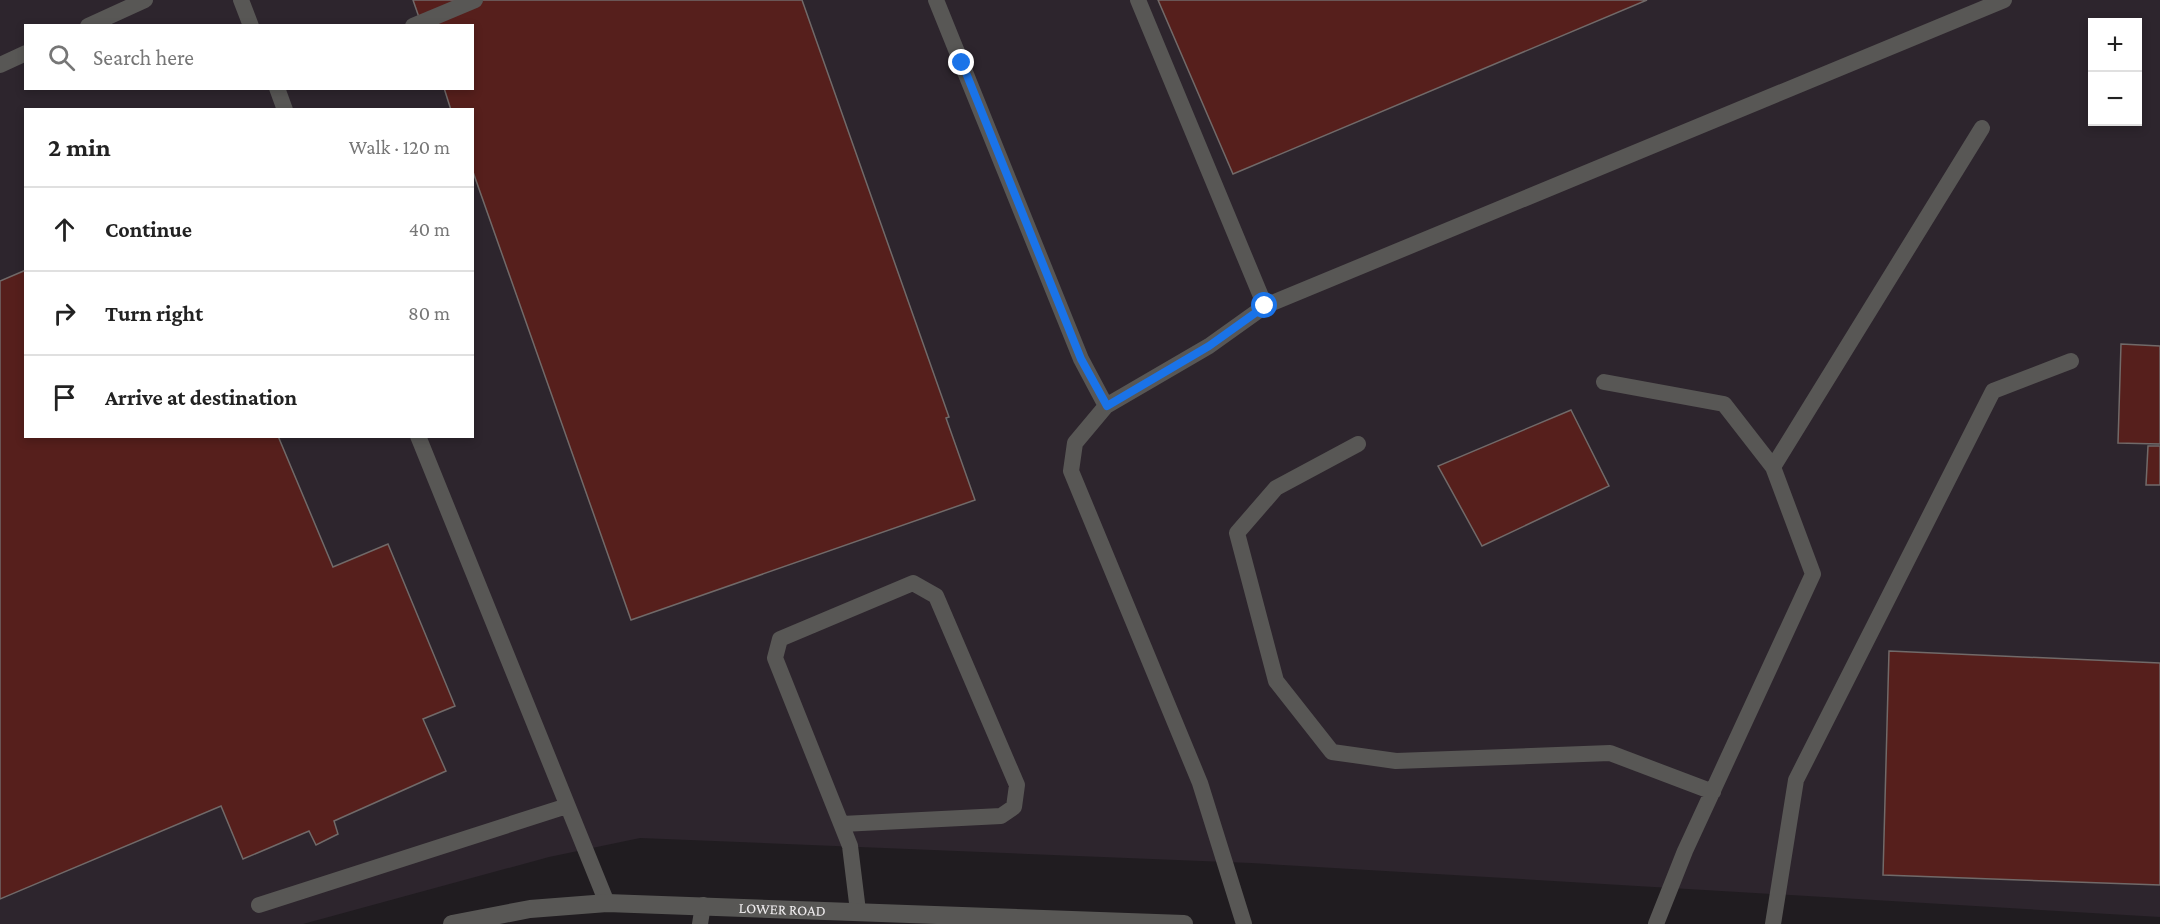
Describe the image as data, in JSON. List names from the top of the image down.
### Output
{
  "streets": {
    "street": ["LOWER ROAD"]
  },
  "page": {
    "map_buttons": ["+", "−"],
    "search": "Search here",
    "heading": ["2 min", "Walk · 120 m"],
    "list": [
      ["Continue", "40 m"],
      ["Turn right", "80 m"],
      "Arrive at destination"
    ]
  }
}
